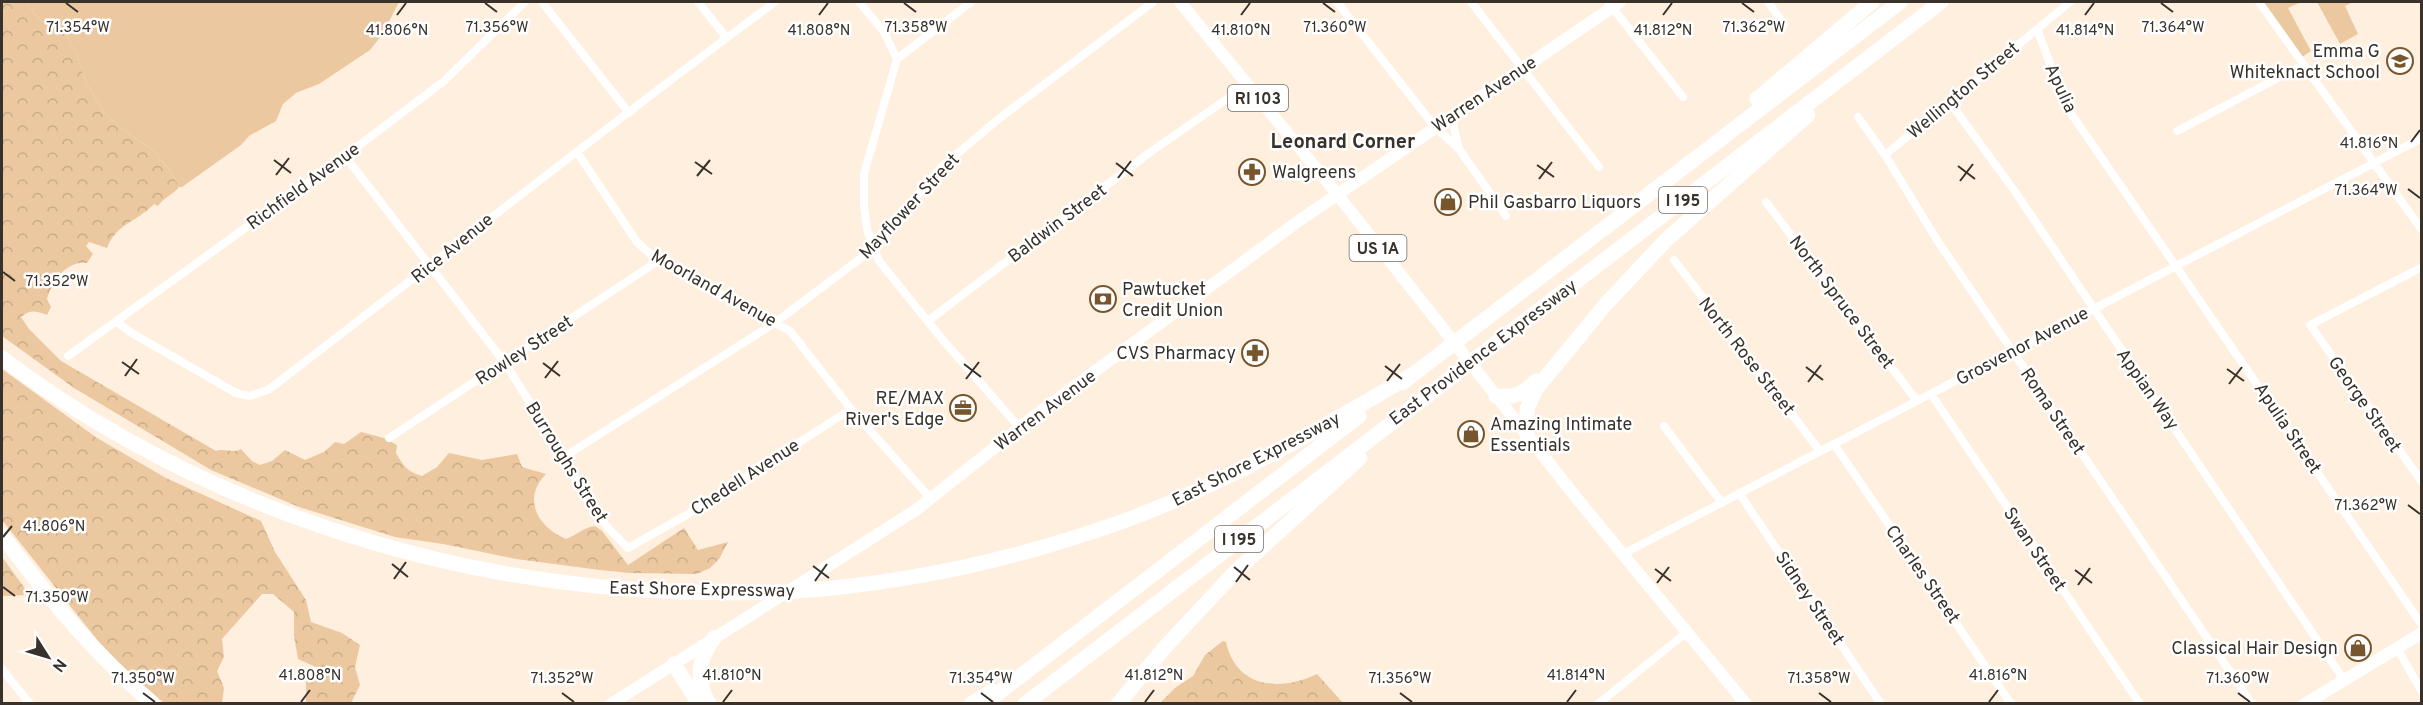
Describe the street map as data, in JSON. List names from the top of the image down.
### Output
{
  "streets": {
    "highway": ["I 195", "East Providence Expressway", "East Shore Expressway"],
    "main road": ["Warren Avenue", "RI 103", "US 1A"],
    "street": [
      "Apulia",
      "Wellington Street",
      "Richfield Avenue",
      "Mayflower Street",
      "Baldwin Street",
      "Rice Avenue",
      "Moorland Avenue",
      "North Spruce Street",
      "Grosvenor Avenue",
      "Rowley Street",
      "North Rose Street",
      "Appian Way",
      "George Street",
      "Roma Street",
      "Apulia Street",
      "Burroughs Street",
      "Chedell Avenue",
      "Swan Street",
      "Charles Street",
      "Sidney Street"
    ]
  },
  "crossings": [
    ["Apulia", "Wellington Street"],
    ["Apulia", "Apulia Street"],
    ["Wellington Street", "Appian Way"],
    ["Wellington Street", "Roma Street"],
    ["Warren Avenue", "RI 103"],
    ["Warren Avenue", "US 1A"],
    ["Warren Avenue", "Moorland Avenue"],
    ["RI 103", "Baldwin Street"],
    ["RI 103", "US 1A"],
    ["Richfield Avenue", "Rice Avenue"],
    ["Richfield Avenue", "Burroughs Street"],
    ["Mayflower Street", "Moorland Avenue"],
    ["Mayflower Street", "Burroughs Street"],
    ["Rice Avenue", "Moorland Avenue"],
    ["Rice Avenue", "Burroughs Street"],
    ["US 1A", "Grosvenor Avenue"],
    ["Moorland Avenue", "Rowley Street"],
    ["Moorland Avenue", "Chedell Avenue"],
    ["North Spruce Street", "Grosvenor Avenue"],
    ["Grosvenor Avenue", "North Rose Street"],
    ["Grosvenor Avenue", "Appian Way"],
    ["Grosvenor Avenue", "Roma Street"],
    ["Grosvenor Avenue", "Apulia Street"],
    ["Grosvenor Avenue", "Swan Street"],
    ["Grosvenor Avenue", "Charles Street"],
    ["Grosvenor Avenue", "Sidney Street"],
    ["Rowley Street", "Burroughs Street"],
    ["East Providence Expressway", "East Shore Expressway"],
    ["Burroughs Street", "Chedell Avenue"]
  ],
  "districts": ["Leonard Corner"],
  "places": {
    "school or university": ["Emma G Whiteknact School"],
    "pharmacy": ["Walgreens", "CVS Pharmacy"],
    "shop": ["Phil Gasbarro Liquors", "Amazing Intimate Essentials", "Classical Hair Design"],
    "bank": ["Pawtucket Credit Union"],
    "office": ["RE/MAX River's Edge"]
  },
  "north": "bottom right",
  "coordinates": [
    "71.354°W",
    "71.356°W",
    "71.360°W",
    "71.362°W",
    "71.364°W",
    "71.358°W",
    "41.806°N",
    "41.808°N",
    "41.810°N",
    "41.812°N",
    "41.814°N",
    "41.816°N",
    "71.352°W",
    "71.350°W"
  ]
}
